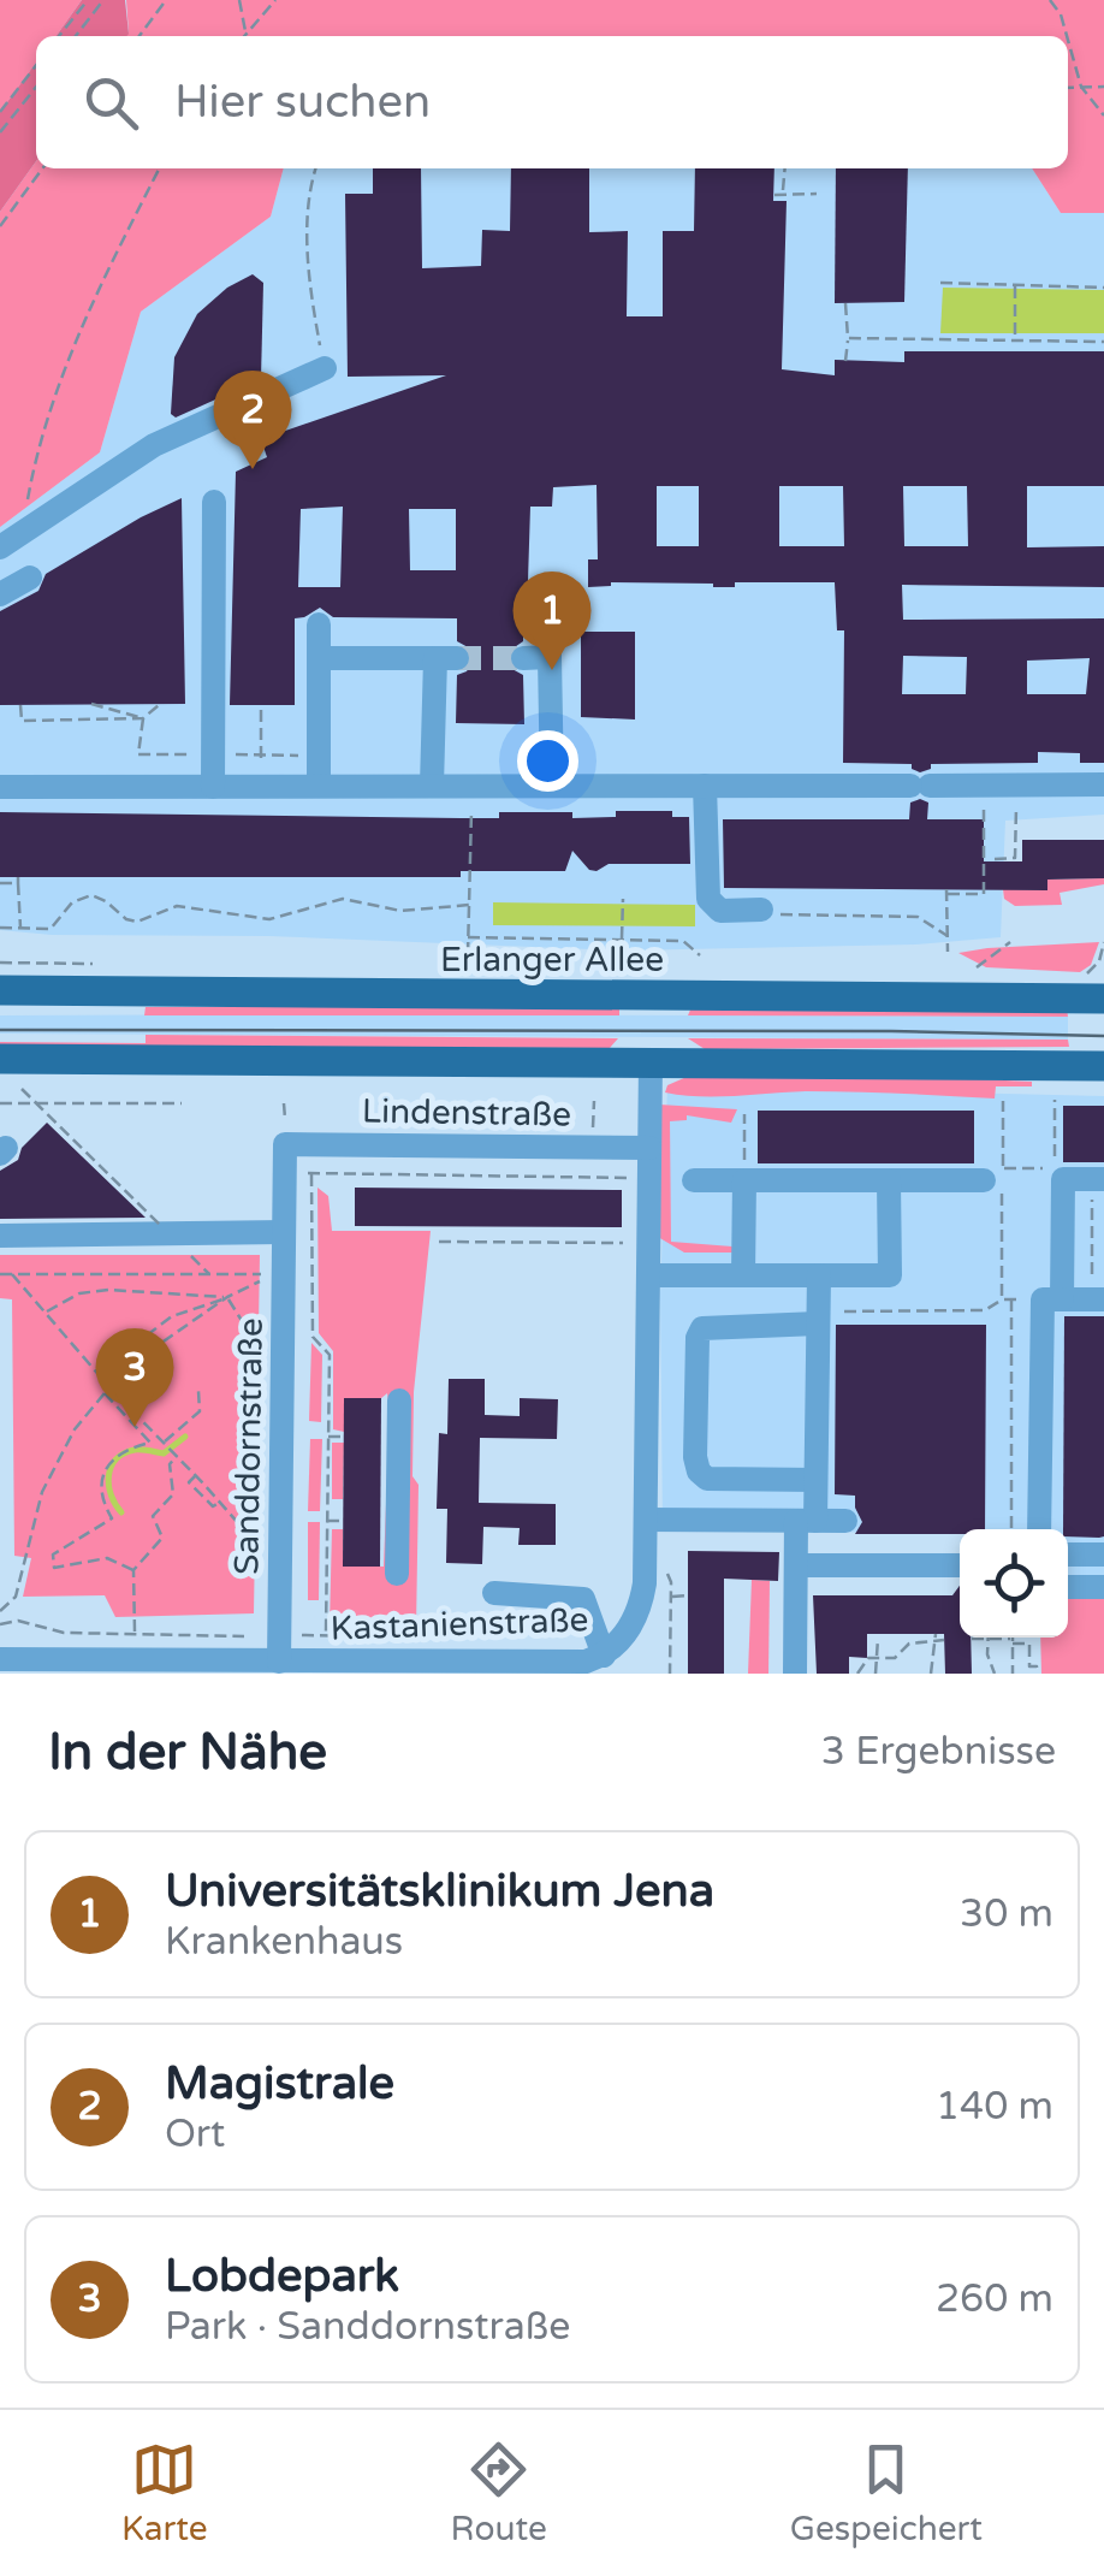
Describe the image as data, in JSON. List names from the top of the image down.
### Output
{
  "streets": {
    "main road": ["Erlanger Allee"],
    "street": ["Lindenstraße", "Sanddornstraße", "Kastanienstraße"]
  },
  "crossings": [
    ["Lindenstraße", "Sanddornstraße"],
    ["Lindenstraße", "Kastanienstraße"],
    ["Sanddornstraße", "Kastanienstraße"]
  ],
  "page": {
    "search": "Hier suchen",
    "pins": ["2", "1", "3"],
    "heading": ["In der Nähe", "3 Ergebnisse"],
    "list": [
      {
        "mark": "1",
        "name": "Universitätsklinikum Jena",
        "note": "Krankenhaus",
        "value": "30 m"
      },
      {
        "mark": "2",
        "name": "Magistrale",
        "note": "Ort",
        "value": "140 m"
      },
      {
        "mark": "3",
        "name": "Lobdepark",
        "note": "Park · Sanddornstraße",
        "value": "260 m"
      }
    ],
    "nav": ["Karte", "Route", "Gespeichert"]
  }
}
